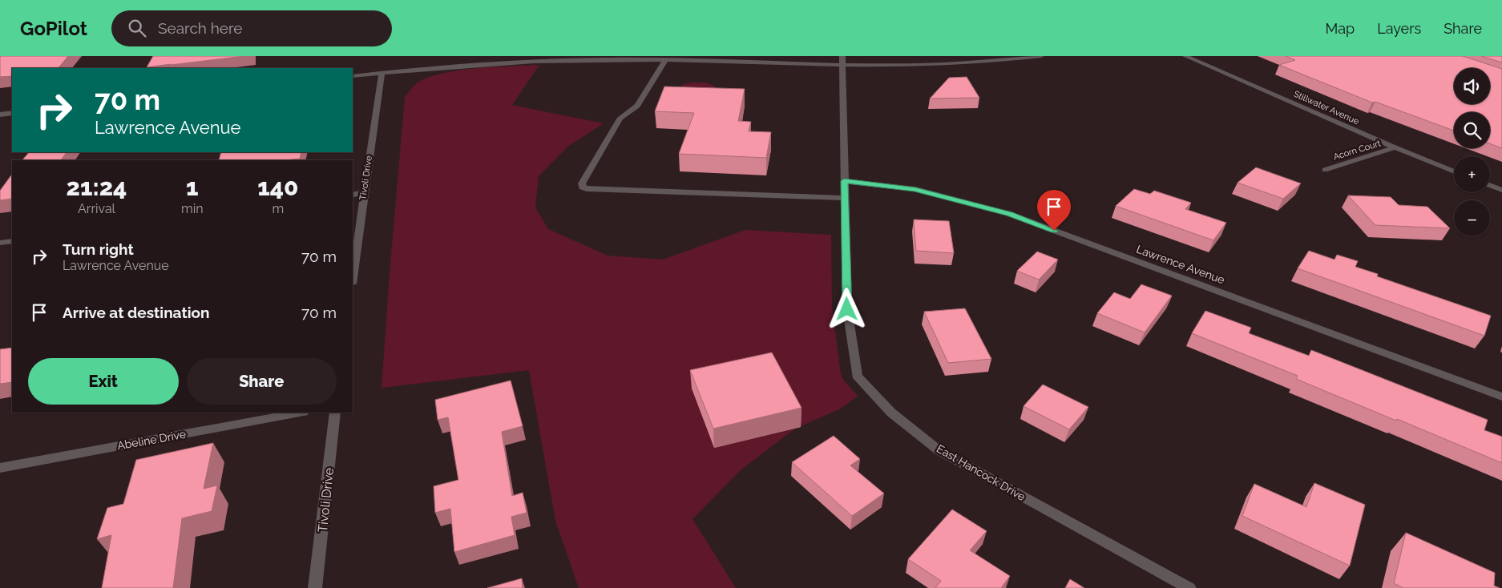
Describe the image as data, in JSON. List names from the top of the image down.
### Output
{
  "streets": {
    "street": [
      "Stillwater Avenue",
      "Acorn Court",
      "Tivoli Drive",
      "Lawrence Avenue",
      "Abeline Drive",
      "East Hancock Drive"
    ]
  },
  "crossings": [
    ["Stillwater Avenue", "Acorn Court"],
    ["Lawrence Avenue", "East Hancock Drive"]
  ],
  "page": {
    "header": "GoPilot",
    "search": "Search here",
    "nav": ["Map", "Layers", "Share"],
    "map_buttons": ["+", "−"],
    "turn": ["70 m", "Lawrence Avenue"],
    "eta": [
      "21:24",
      "Arrival",
      "1",
      "min",
      "140",
      "m"
    ],
    "list": [
      {
        "name": "Turn right",
        "note": "Lawrence Avenue",
        "value": "70 m"
      },
      {
        "name": "Arrive at destination",
        "value": "70 m"
      }
    ],
    "buttons": ["Exit", "Share"]
  }
}
